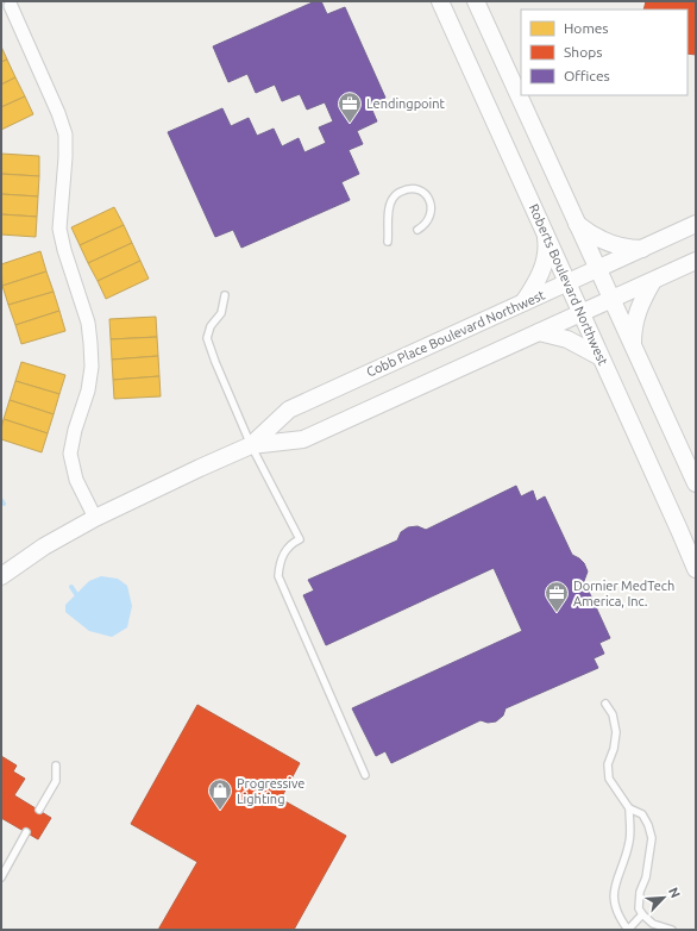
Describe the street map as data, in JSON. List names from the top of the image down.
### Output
{
  "streets": {
    "street": ["Roberts Boulevard Northwest", "Cobb Place Boulevard Northwest"]
  },
  "crossings": [
    ["Roberts Boulevard Northwest", "Cobb Place Boulevard Northwest"]
  ],
  "places": {
    "office": ["Lendingpoint", "Dornier MedTech America, Inc."],
    "shop": ["Progressive Lighting"]
  },
  "legend": ["Homes", "Shops", "Offices"],
  "north": "top right"
}
